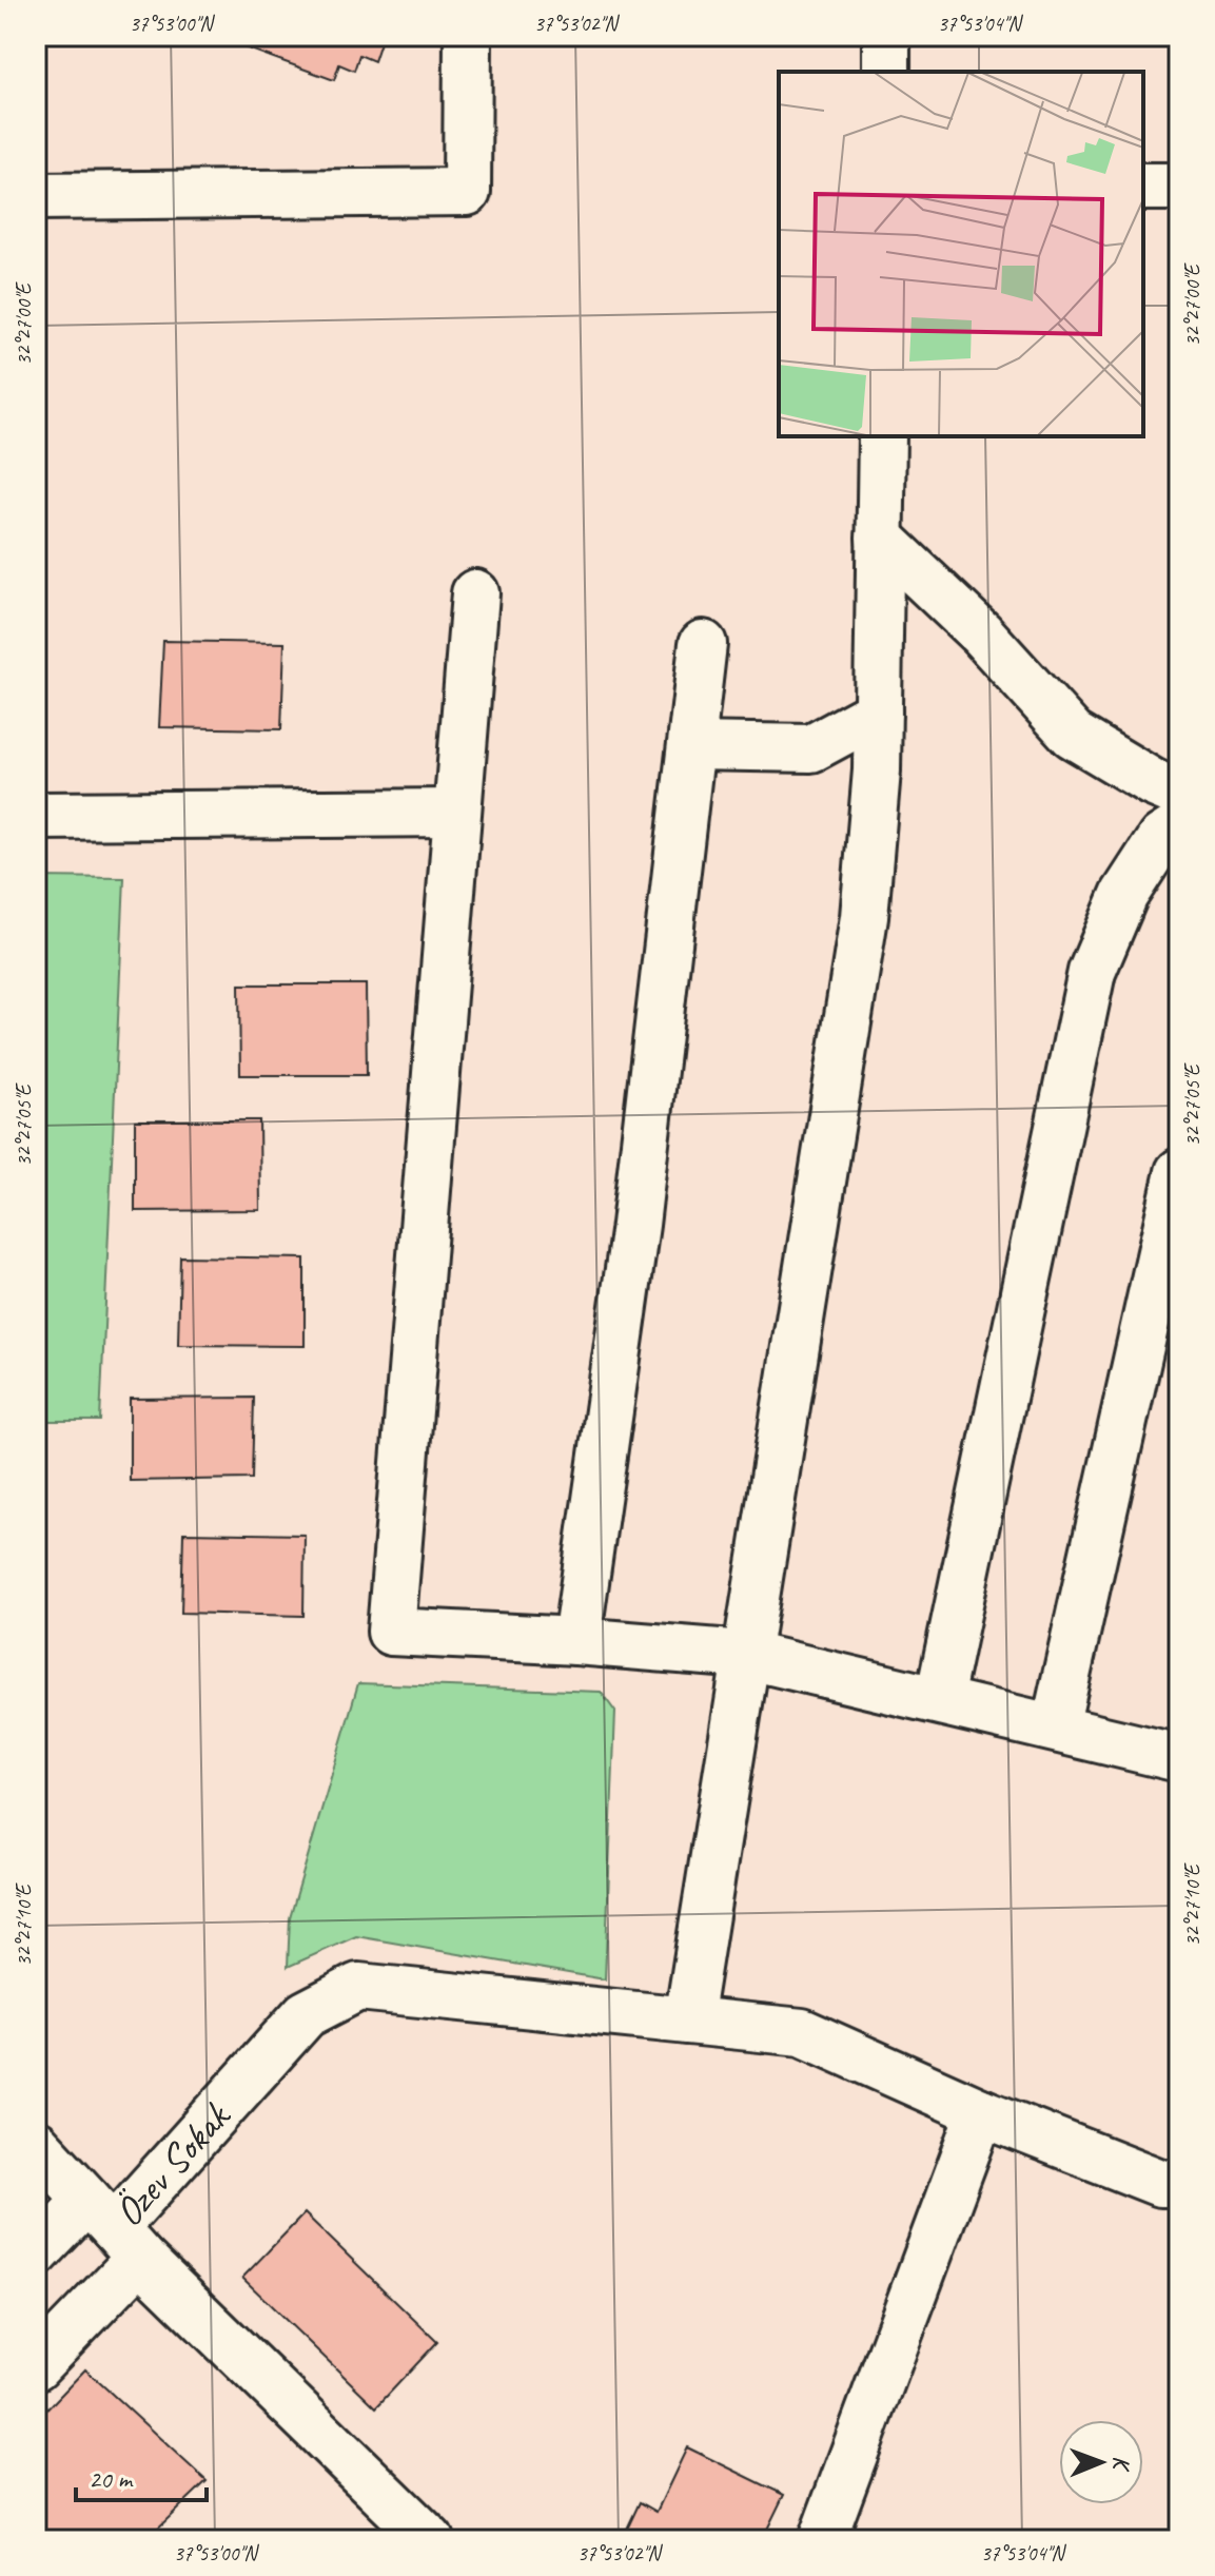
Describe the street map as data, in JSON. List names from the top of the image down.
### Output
{
  "streets": {
    "street": ["Özev Sokak"]
  },
  "scale_bar": "20 m",
  "north": "right",
  "coordinates": [
    "37°53'00\"N",
    "37°53'02\"N",
    "37°53'04\"N",
    "32°27'00\"E",
    "32°27'05\"E",
    "32°27'10\"E"
  ]
}
